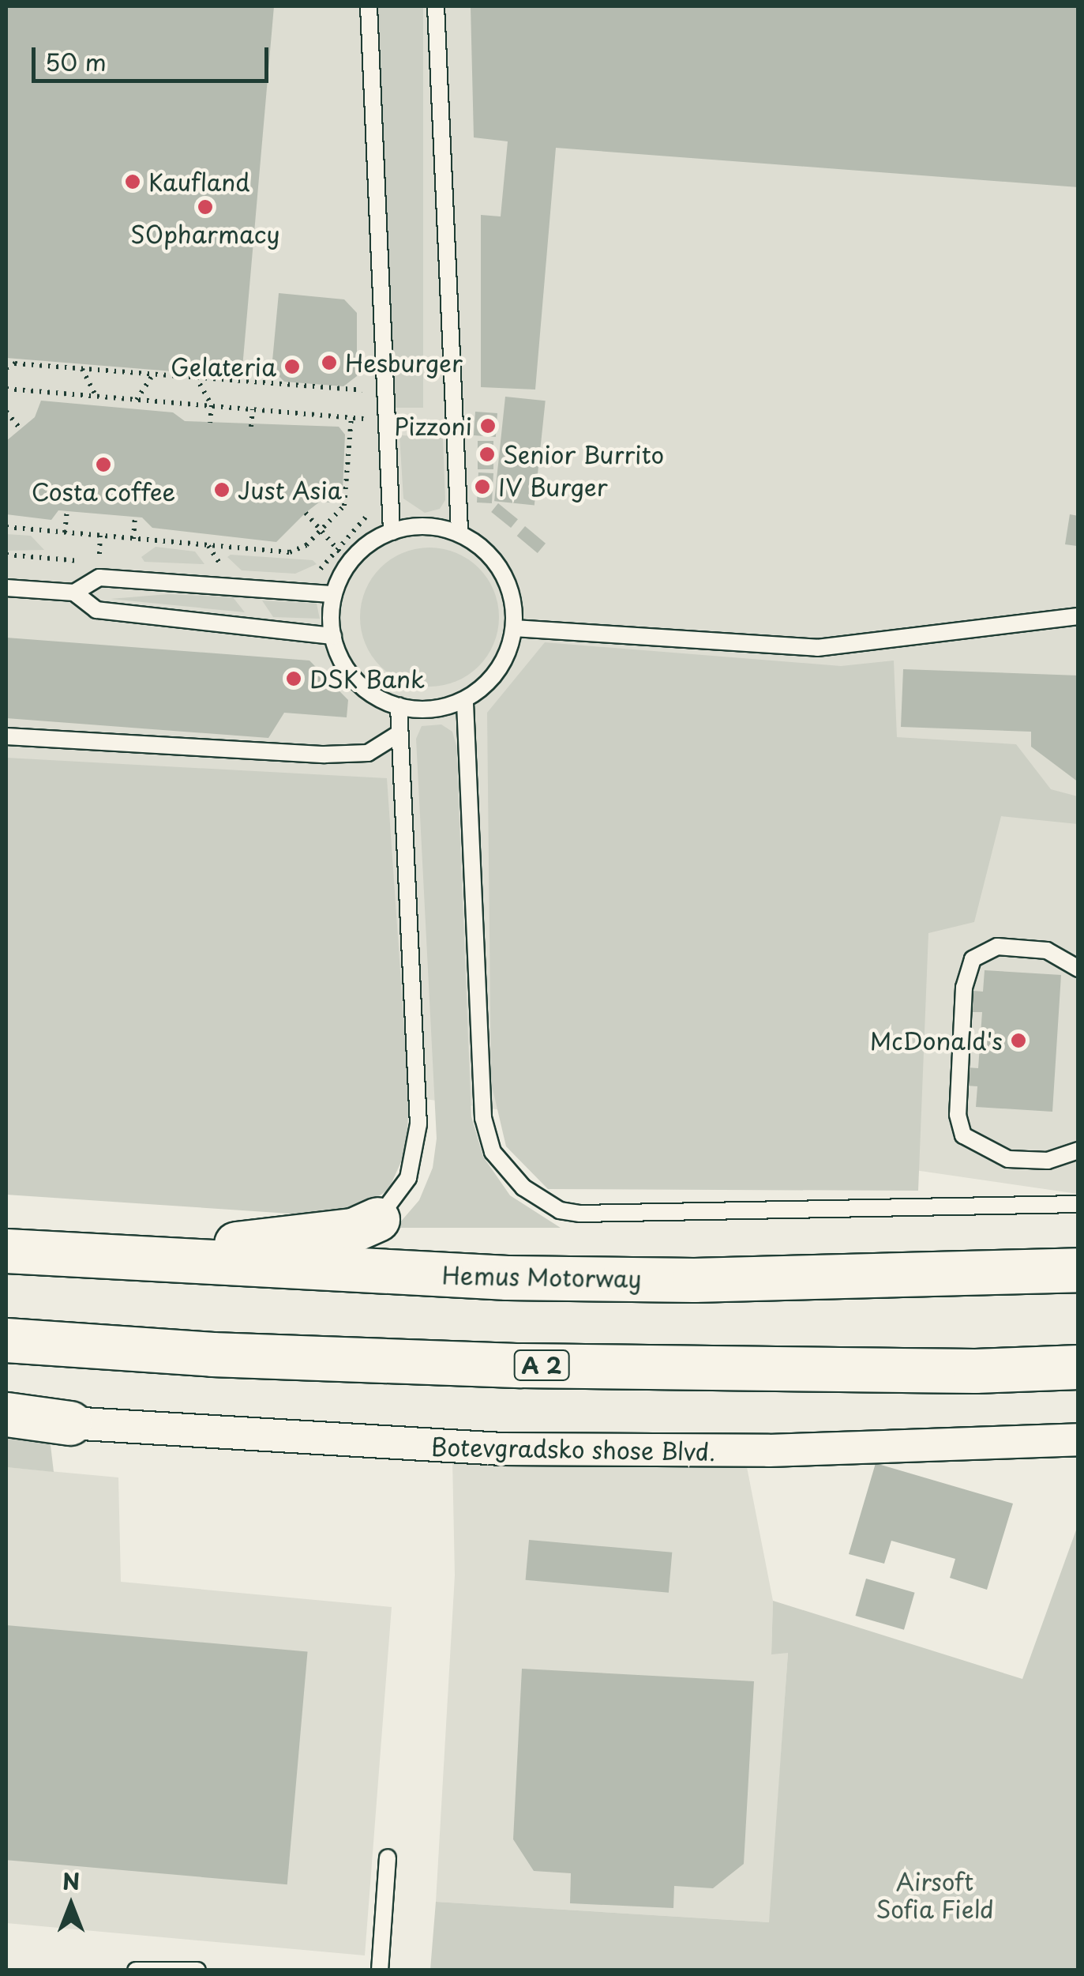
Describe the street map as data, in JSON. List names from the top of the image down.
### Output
{
  "streets": {
    "highway": ["Hemus Motorway", "A 2"],
    "street": ["Botevgradsko shose Blvd."]
  },
  "parks": ["Airsoft Sofia Field"],
  "places": [
    "Kaufland",
    "SOpharmacy",
    "Hesburger",
    "Gelateria",
    "Pizzoni",
    "Senior Burrito",
    "Costa coffee",
    "IV Burger",
    "Just Asia",
    "DSK Bank",
    "McDonald's"
  ],
  "scale_bar": "50 m",
  "north": "top"
}
